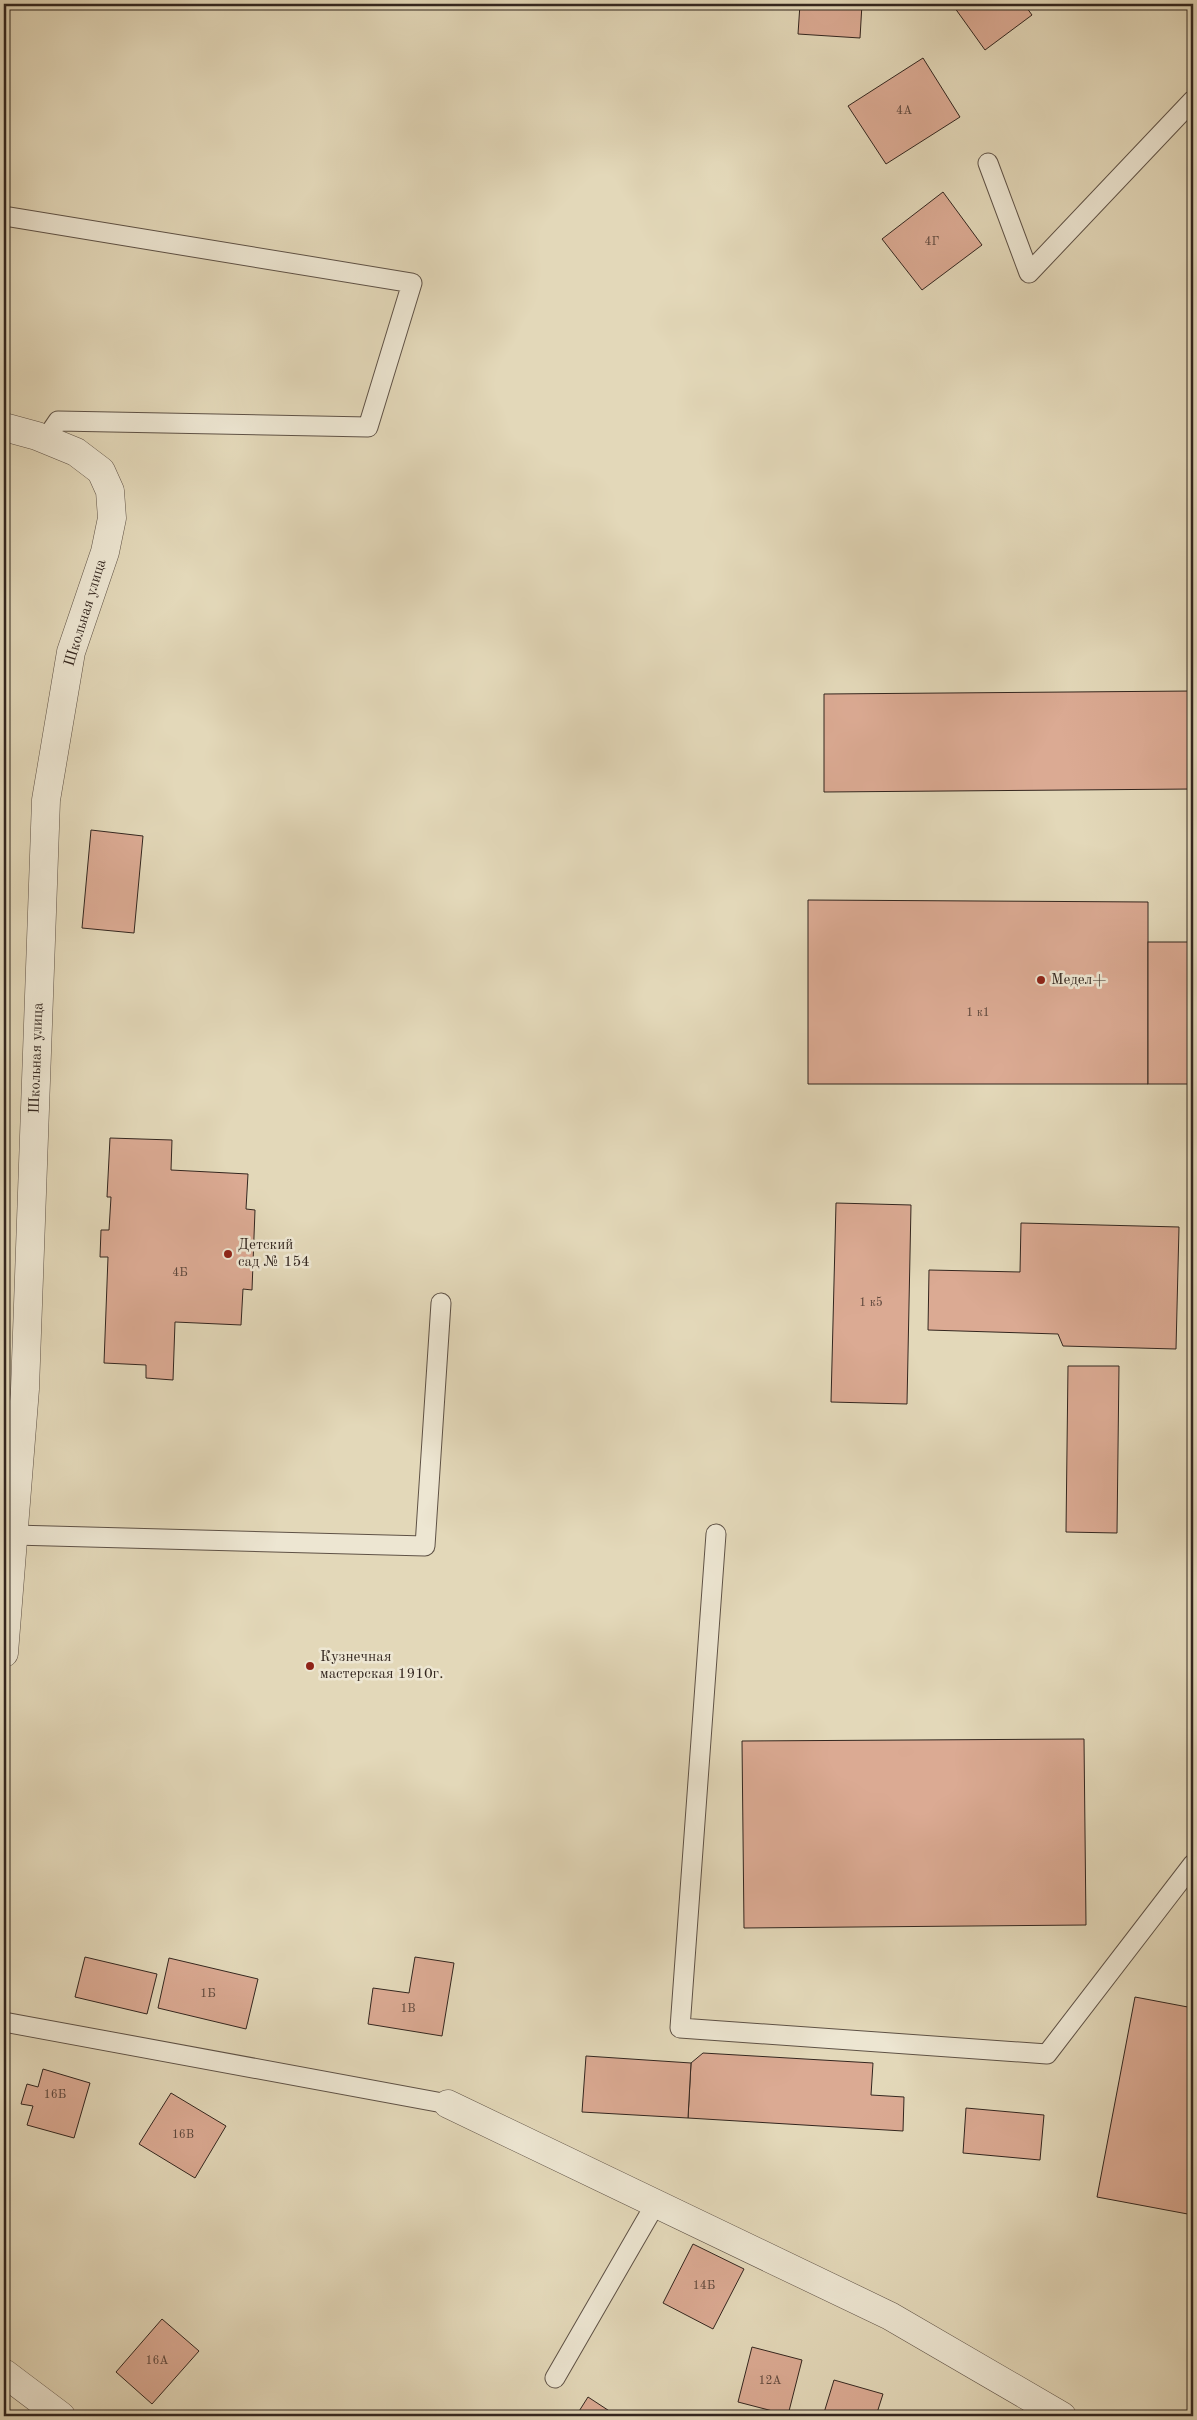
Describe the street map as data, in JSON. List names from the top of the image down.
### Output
{
  "streets": {
    "street": ["Школьная улица"]
  },
  "places": ["Медел+", "Детский сад № 154", "Кузнечная мастерская 1910г."],
  "house_numbers": [
    "4А",
    "4Г",
    "1 к1",
    "4Б",
    "1 к5",
    "1Б",
    "1В",
    "16Б",
    "16В",
    "14Б",
    "16А",
    "12А"
  ]
}
